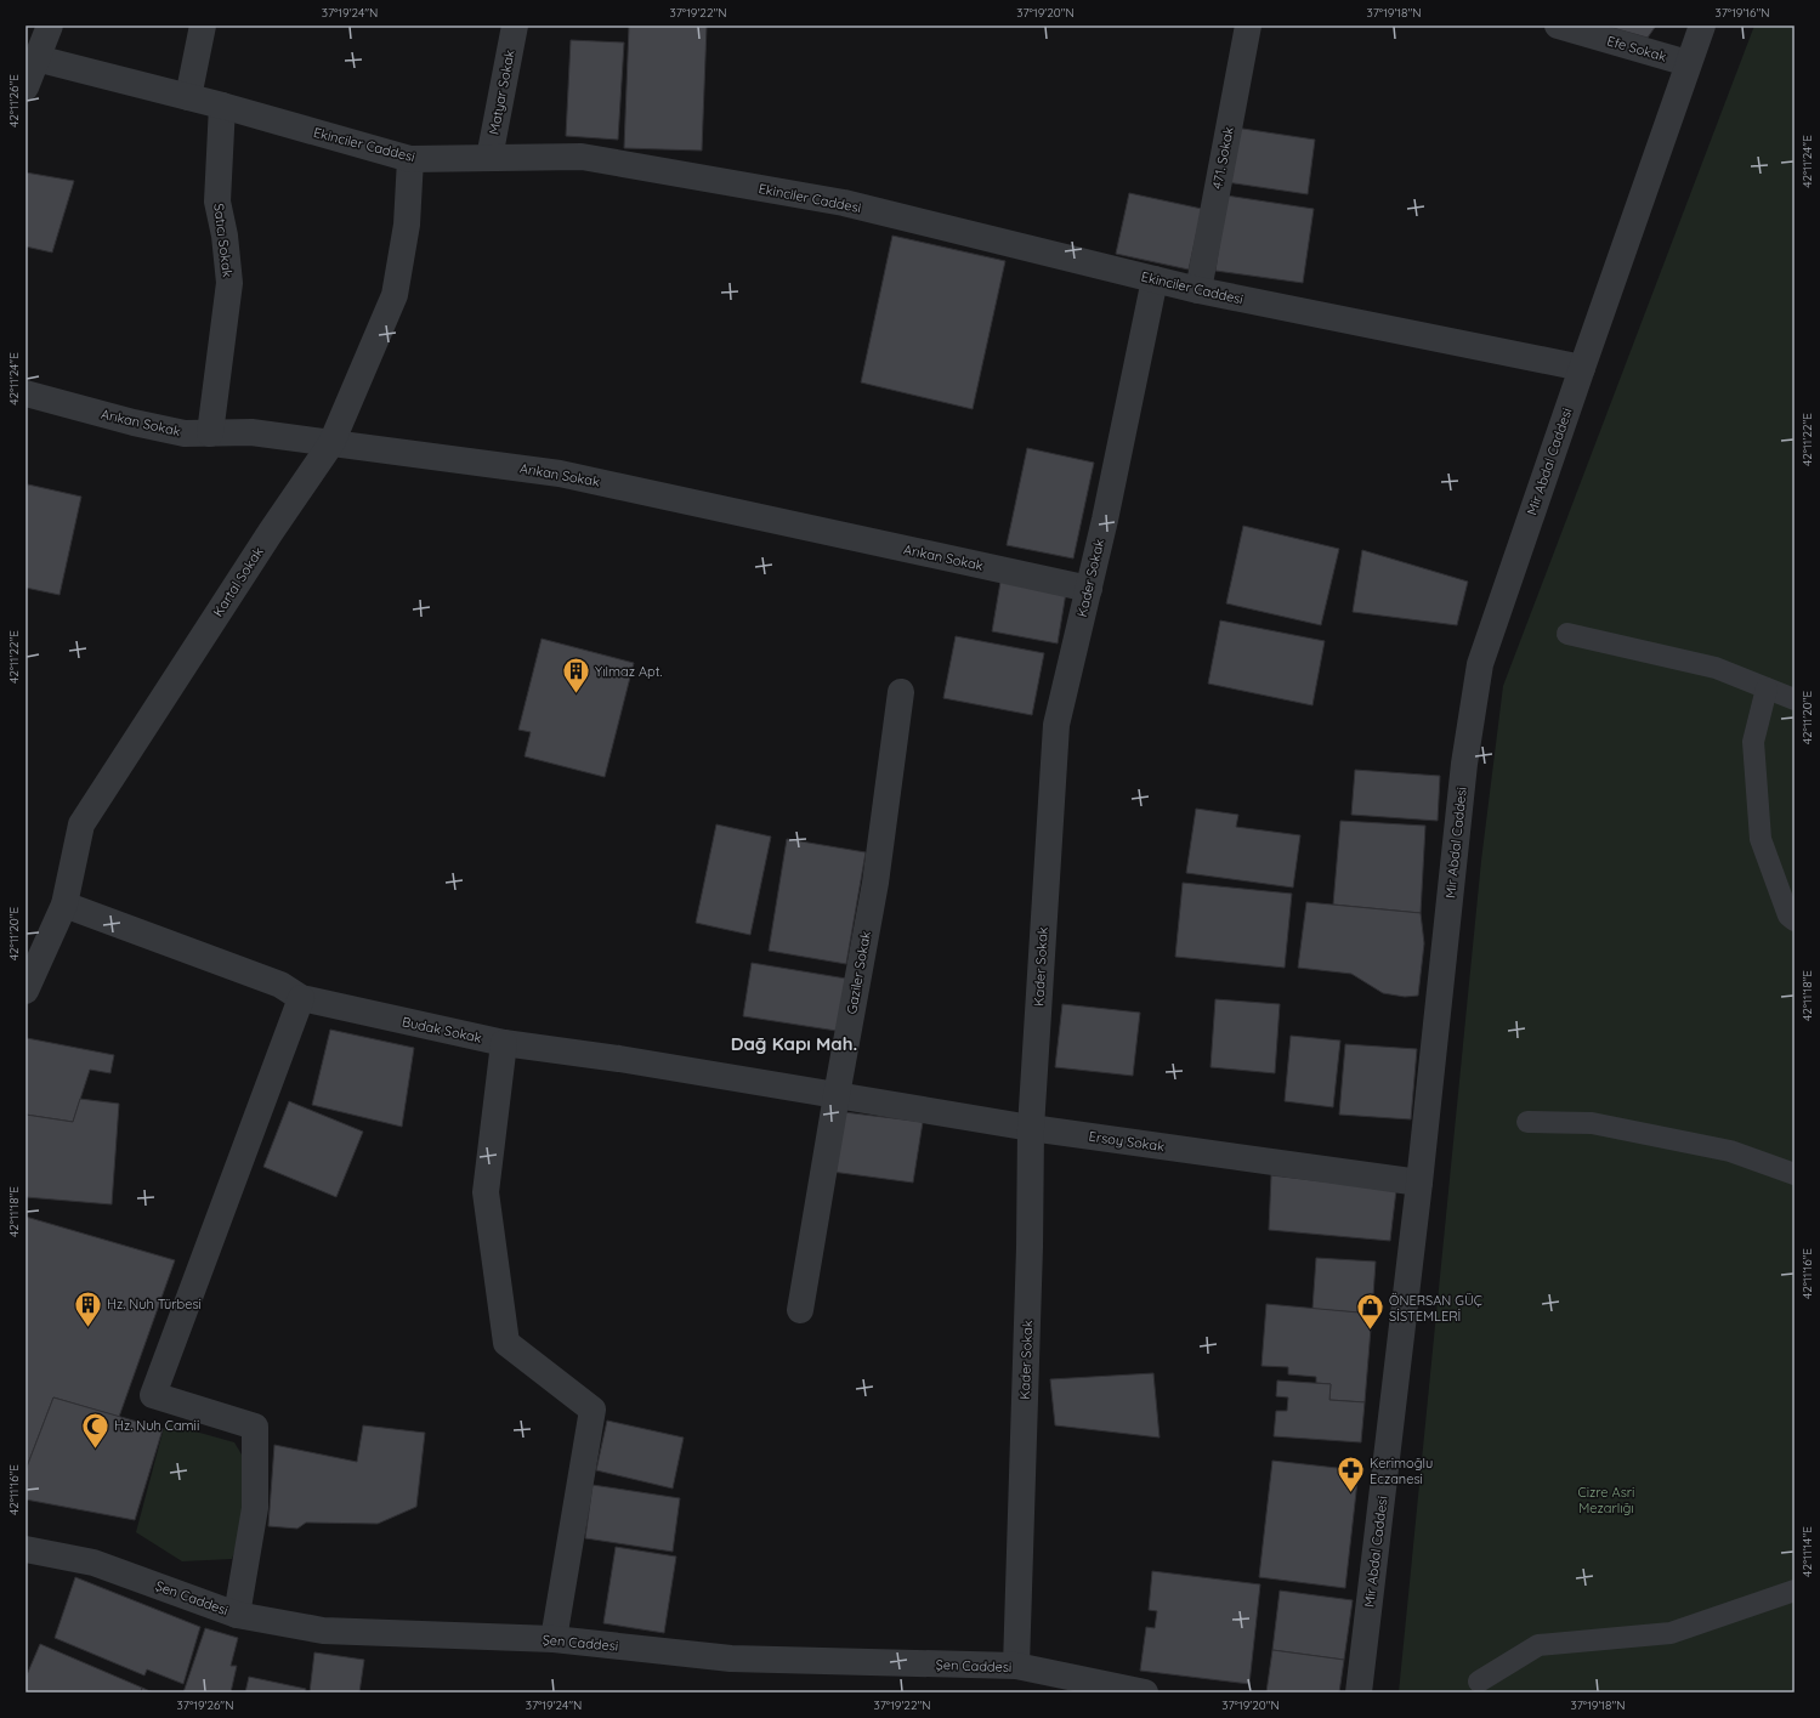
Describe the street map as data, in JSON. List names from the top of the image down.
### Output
{
  "streets": {
    "street": [
      "Efe Sokak",
      "Matyar Sokak",
      "Ekinciler Caddesi",
      "471. Sokak",
      "Satıcı Sokak",
      "Arıkan Sokak",
      "Mir Abdal Caddesi",
      "Kader Sokak",
      "Kartal Sokak",
      "Gaziler Sokak",
      "Budak Sokak",
      "Ersoy Sokak",
      "Şen Caddesi"
    ]
  },
  "crossings": [
    ["Efe Sokak", "Mir Abdal Caddesi"],
    ["Matyar Sokak", "Ekinciler Caddesi"],
    ["Ekinciler Caddesi", "471. Sokak"],
    ["Ekinciler Caddesi", "Satıcı Sokak"],
    ["Ekinciler Caddesi", "Mir Abdal Caddesi"],
    ["Ekinciler Caddesi", "Kader Sokak"],
    ["Ekinciler Caddesi", "Kartal Sokak"],
    ["Satıcı Sokak", "Arıkan Sokak"],
    ["Arıkan Sokak", "Kader Sokak"],
    ["Arıkan Sokak", "Kartal Sokak"],
    ["Mir Abdal Caddesi", "Ersoy Sokak"],
    ["Kader Sokak", "Ersoy Sokak"],
    ["Kader Sokak", "Şen Caddesi"],
    ["Kartal Sokak", "Budak Sokak"],
    ["Gaziler Sokak", "Budak Sokak"],
    ["Gaziler Sokak", "Ersoy Sokak"],
    ["Budak Sokak", "Ersoy Sokak"]
  ],
  "districts": ["Dağ Kapı Mah."],
  "parks": ["Cizre Asri Mezarlığı"],
  "places": {
    "building": ["Yılmaz Apt.", "Hz. Nuh Türbesi"],
    "shop": ["ÖNERSAN GÜÇ SİSTEMLERİ"],
    "mosque": ["Hz. Nuh Camii"],
    "pharmacy": ["Kerimoğlu Eczanesi"]
  },
  "coordinates": [
    "37°19'24\"N",
    "37°19'22\"N",
    "37°19'20\"N",
    "37°19'18\"N",
    "37°19'16\"N",
    "42°11'26\"E",
    "42°11'24\"E",
    "42°11'22\"E",
    "42°11'20\"E",
    "42°11'18\"E",
    "42°11'16\"E",
    "42°11'14\"E",
    "37°19'26\"N"
  ]
}
